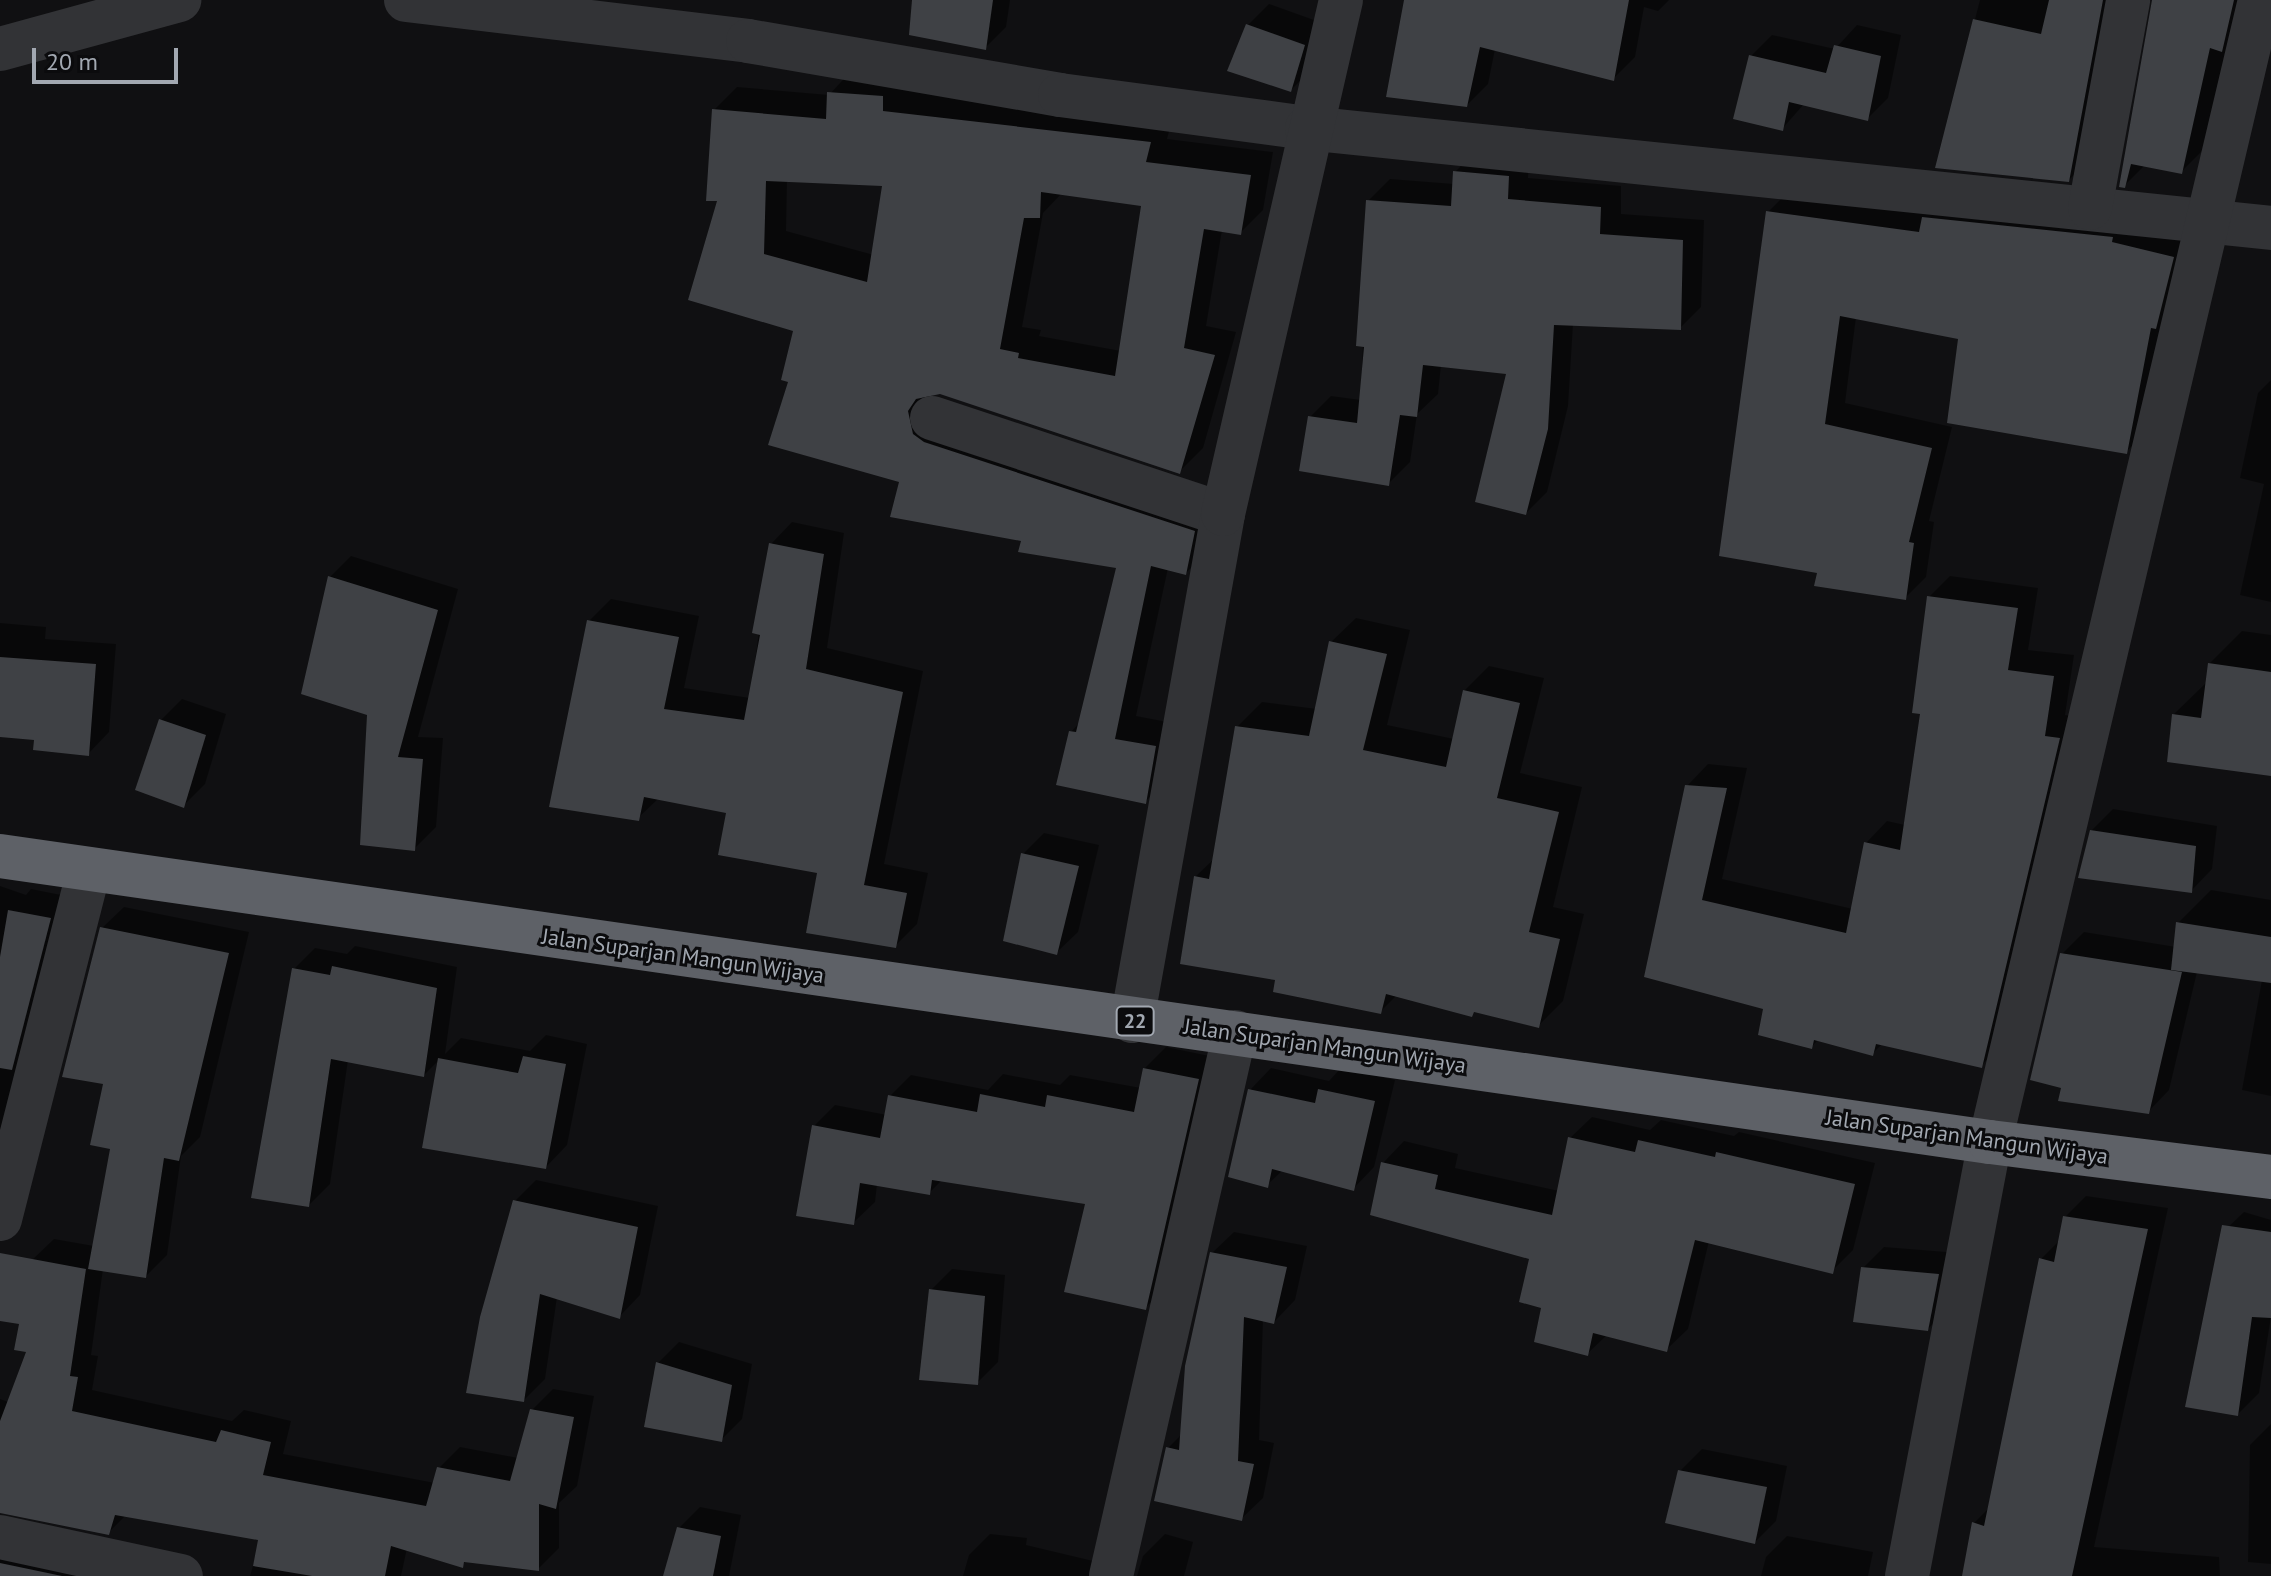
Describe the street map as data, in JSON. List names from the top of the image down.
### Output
{
  "streets": {
    "highway": ["Jalan Suparjan Mangun Wijaya", "22"]
  },
  "scale_bar": "20 m"
}
